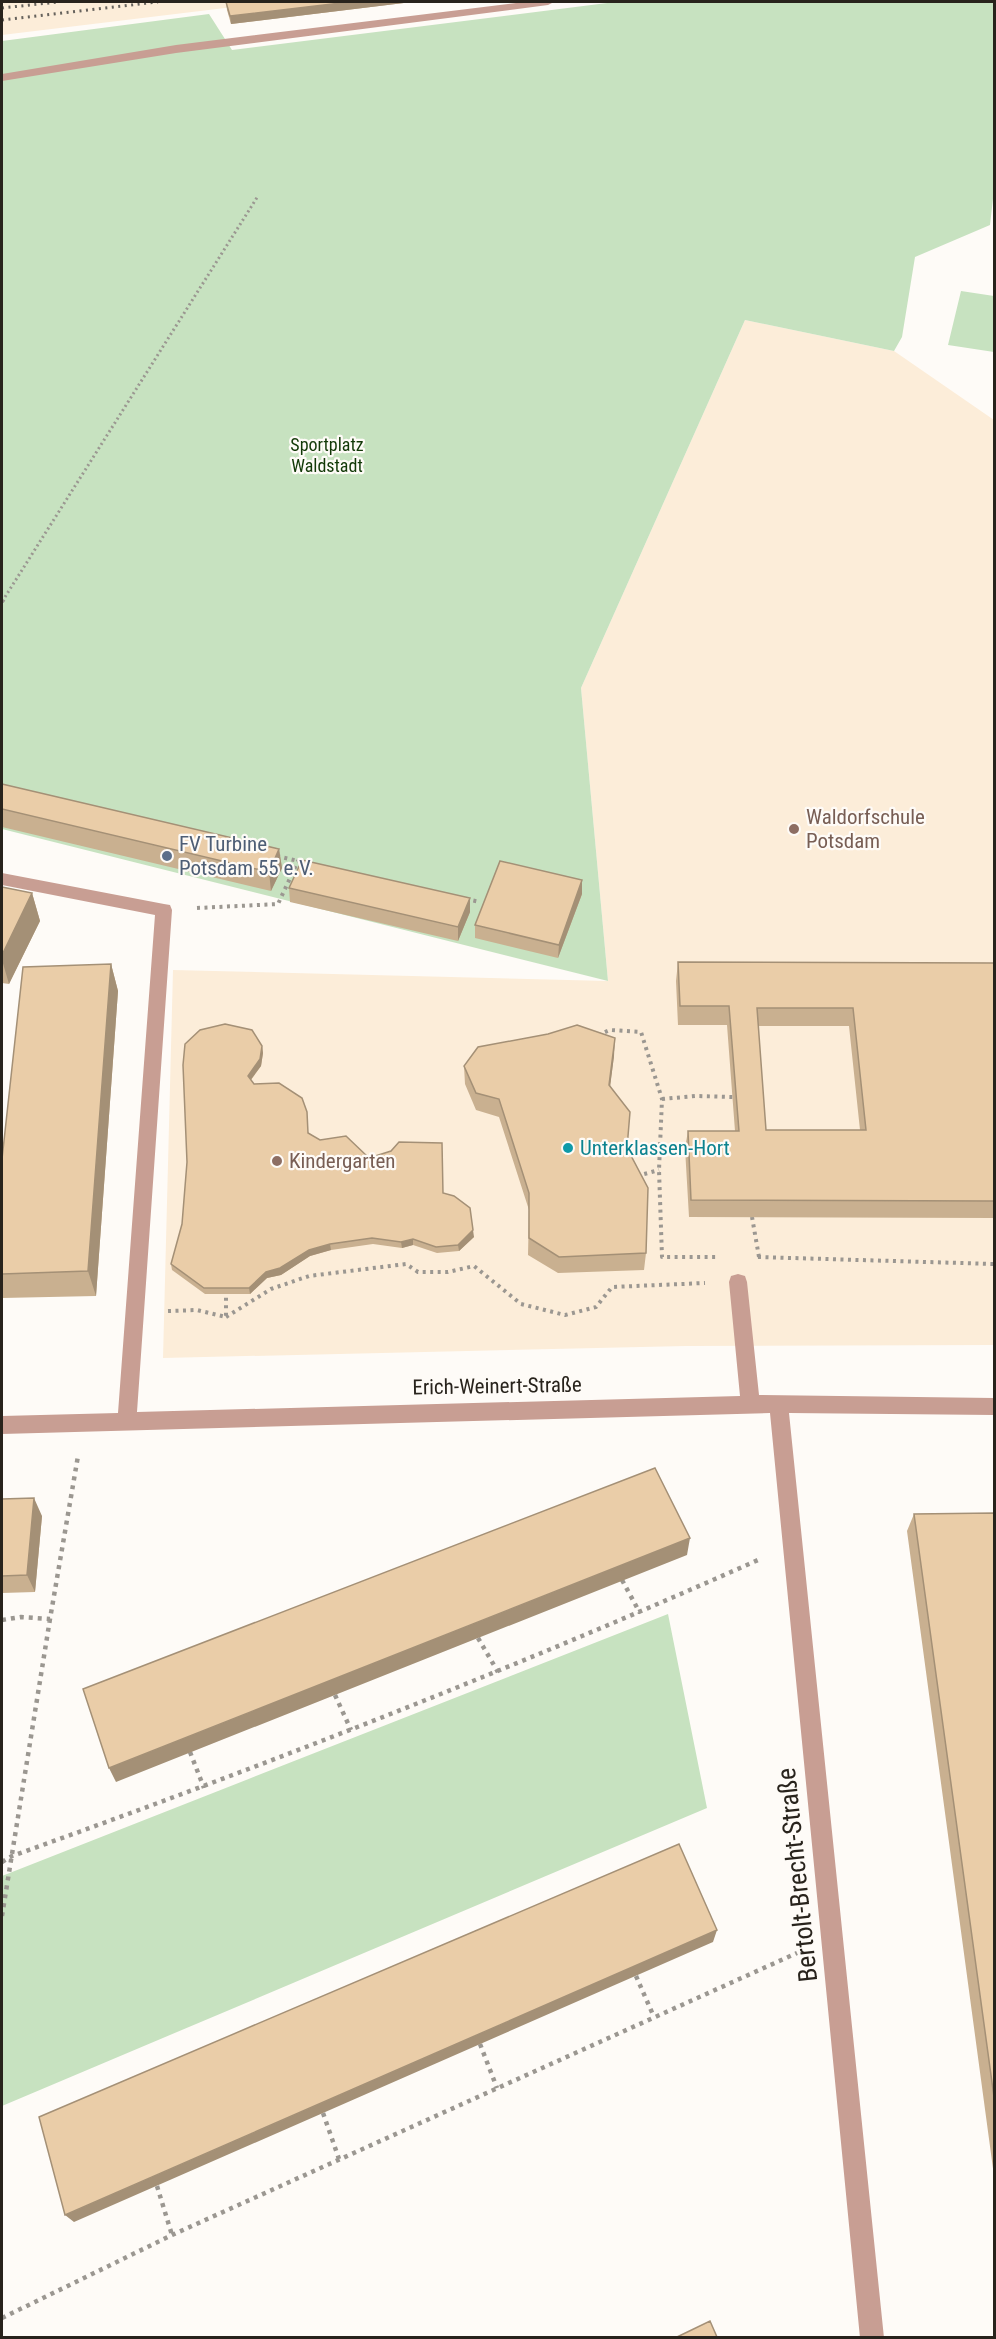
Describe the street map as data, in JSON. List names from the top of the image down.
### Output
{
  "streets": {
    "street": ["Erich-Weinert-Straße", "Bertolt-Brecht-Straße"]
  },
  "crossings": [
    ["Erich-Weinert-Straße", "Bertolt-Brecht-Straße"]
  ],
  "parks": ["Sportplatz Waldstadt"],
  "places": [
    "Waldorfschule Potsdam",
    "FV Turbine Potsdam 55 e.V.",
    "Unterklassen-Hort",
    "Kindergarten"
  ]
}
